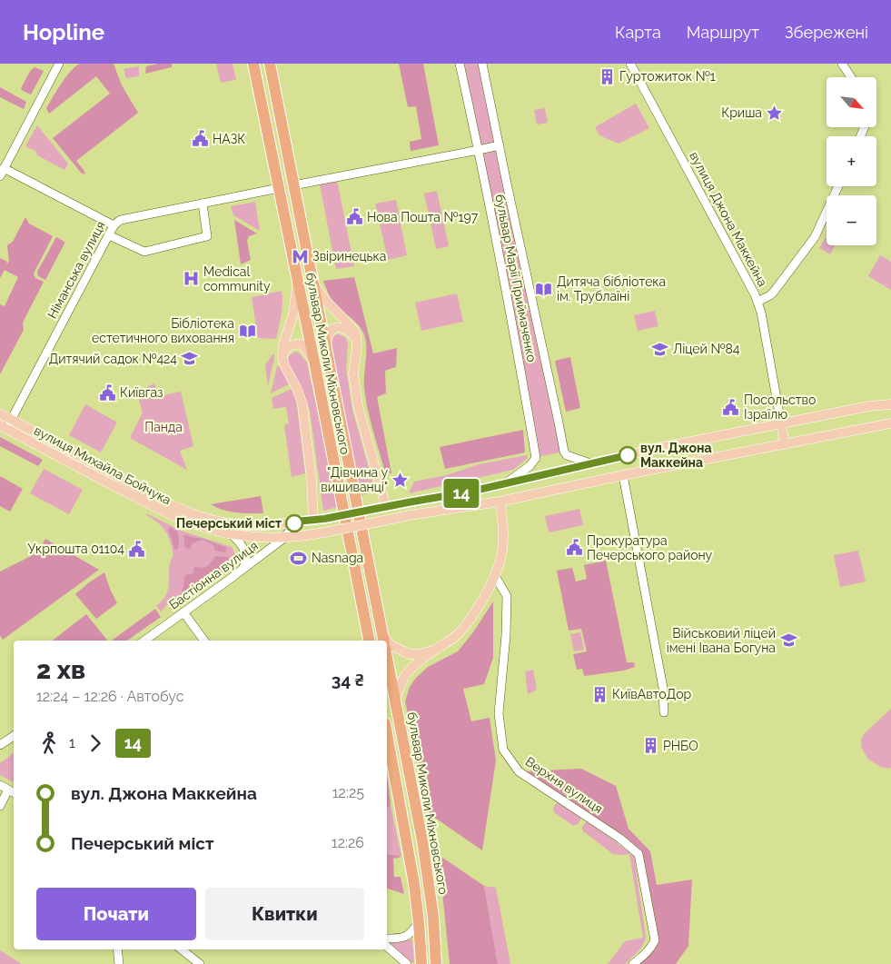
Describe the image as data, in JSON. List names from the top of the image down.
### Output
{
  "streets": {
    "highway": ["бульвар Миколи Міхновського"],
    "main road": ["вулиця Михайла Бойчука"],
    "street": [
      "вулиця Джона Маккейна",
      "Німанська вулиця",
      "бульвар Марії Приймаченко",
      "Бастіонна вулиця",
      "Верхня вулиця"
    ]
  },
  "crossings": [
    ["Німанська вулиця", "бульвар Миколи Міхновського"],
    ["Німанська вулиця", "вулиця Михайла Бойчука"],
    ["вулиця Михайла Бойчука", "Бастіонна вулиця"]
  ],
  "parks": ["Панда"],
  "places": {
    "building": ["Гуртожиток №1", "КиївАвтоДор", "РНБО"],
    "place": ["Криша", "\"Дівчина у вишиванці\""],
    "public building": [
      "НАЗК",
      "Нова Пошта №197",
      "Київгаз",
      "Посольство Ізраїлю",
      "Прокуратура Печерського району",
      "Укрпошта 01104"
    ],
    "metro station": ["Звіринецька"],
    "hospital": ["Medical community"],
    "library": ["Дитяча бібліотека ім. Трублаїні", "Бібліотека естетичного виховання"],
    "school or university": ["Ліцей №84", "Дитячий садок №424", "Військовий ліцей імені Івана Богуна"],
    "other": ["вул. Джона Маккейна", "Печерський міст"],
    "sports": ["Nasnaga"]
  },
  "lines": ["bus line 14"],
  "north": "bottom right",
  "page": {
    "header": "Hopline",
    "nav": ["Карта", "Маршрут", "Збережені"],
    "on_map": "14",
    "map_buttons": ["+", "−"],
    "heading": ["2 хв", "12:24 – 12:26 · Автобус", "34 ₴"],
    "legs": ["1", "14"],
    "list": [
      {
        "name": "вул. Джона Маккейна",
        "value": "12:25"
      },
      {
        "name": "Печерський міст",
        "value": "12:26"
      }
    ],
    "buttons": ["Почати", "Квитки"]
  }
}
